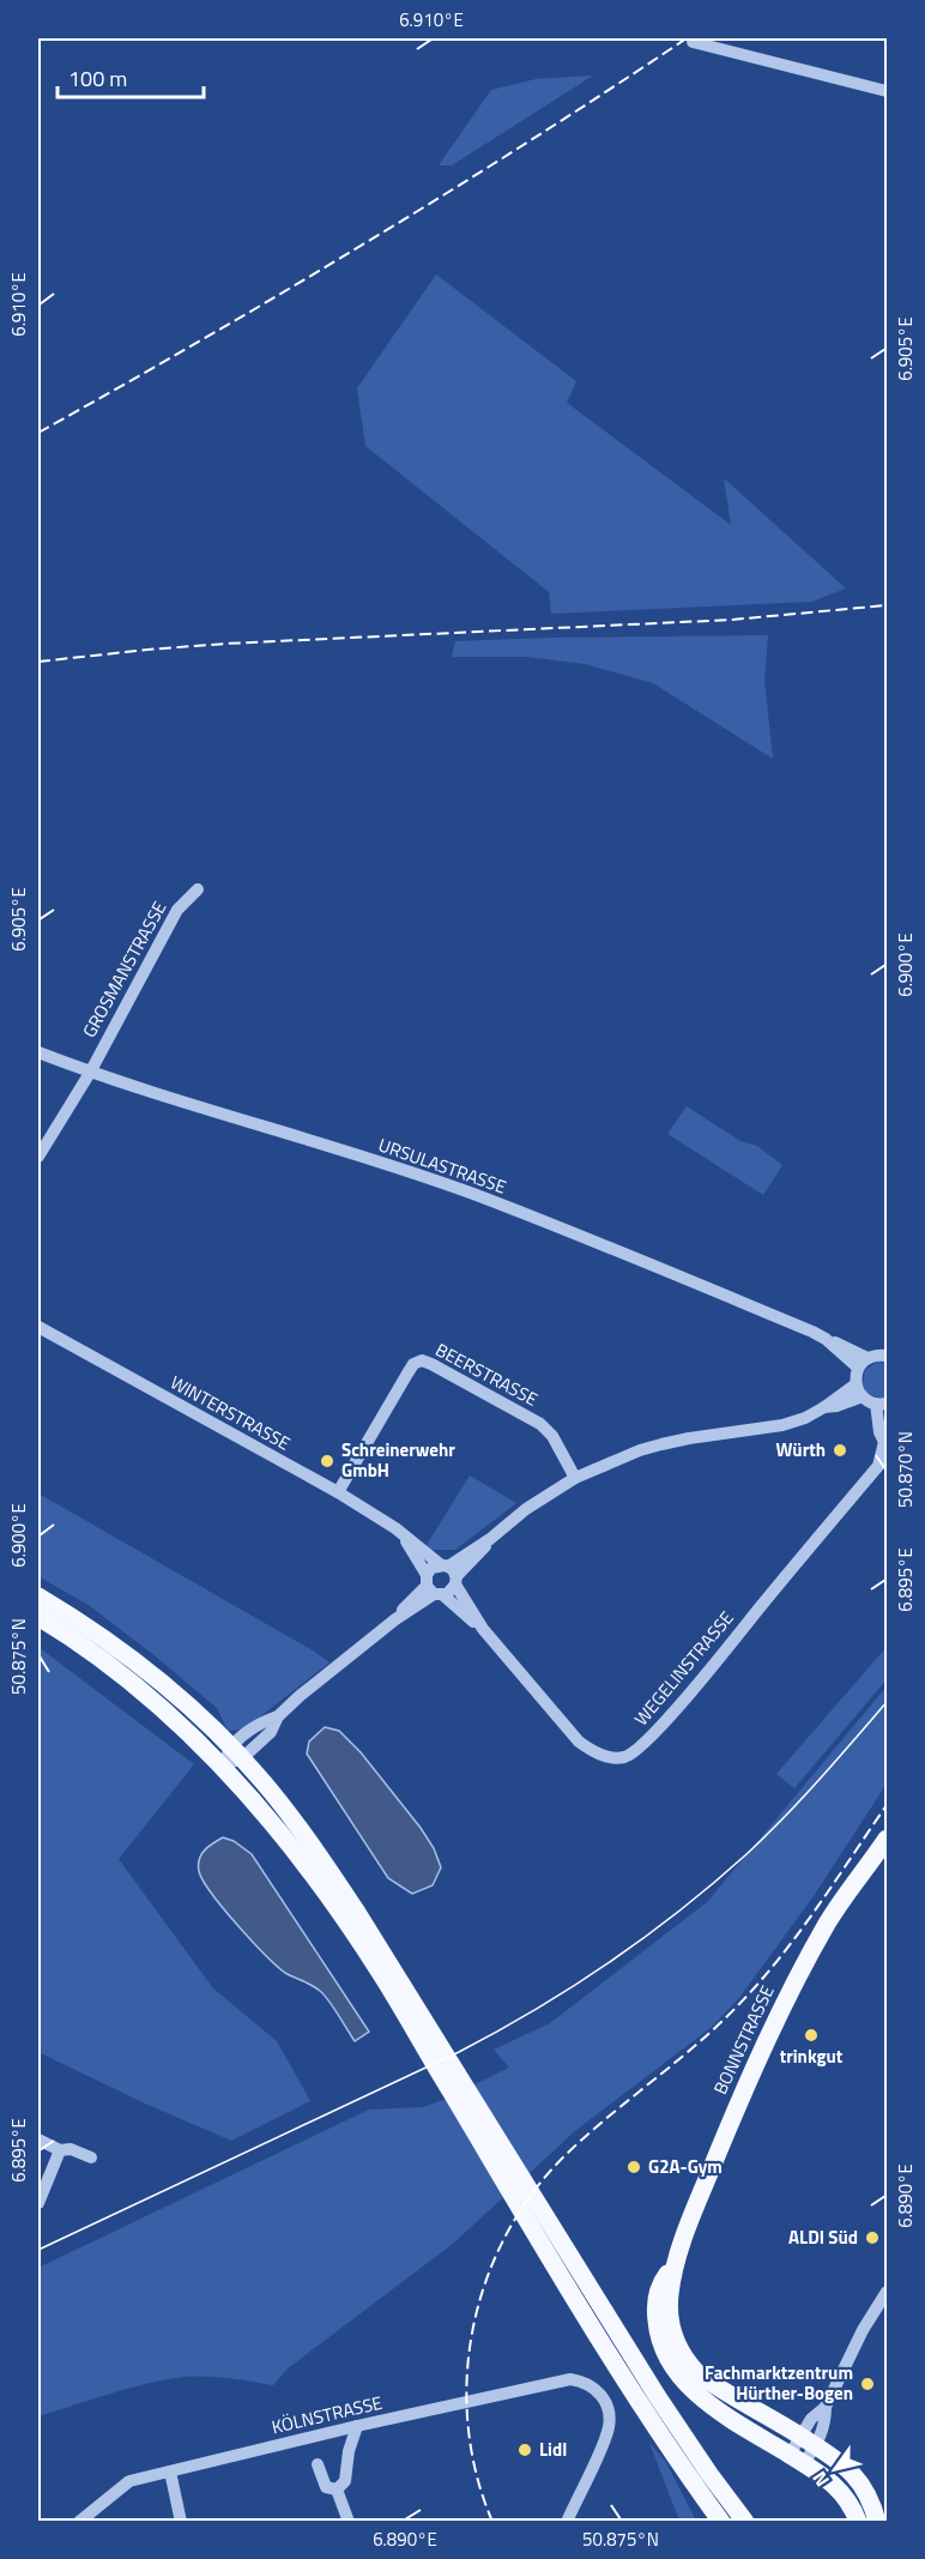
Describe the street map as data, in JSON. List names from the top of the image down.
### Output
{
  "streets": {
    "main road": ["BONNSTRASSE"],
    "street": [
      "GROSMANSTRASSE",
      "URSULASTRASSE",
      "BEERSTRASSE",
      "WINTERSTRASSE",
      "WEGELINSTRASSE",
      "KÖLNSTRASSE"
    ]
  },
  "crossings": [
    ["GROSMANSTRASSE", "URSULASTRASSE"],
    ["BEERSTRASSE", "WINTERSTRASSE"],
    ["WINTERSTRASSE", "WEGELINSTRASSE"]
  ],
  "places": [
    "Würth",
    "Schreinerwehr GmbH",
    "trinkgut",
    "G2A-Gym",
    "ALDI Süd",
    "Fachmarktzentrum Hürther-Bogen",
    "Lidl"
  ],
  "scale_bar": "100 m",
  "north": "bottom left",
  "coordinates": [
    "6.910°E",
    "6.905°E",
    "6.900°E",
    "50.870°N",
    "6.895°E",
    "50.875°N",
    "6.890°E"
  ]
}
